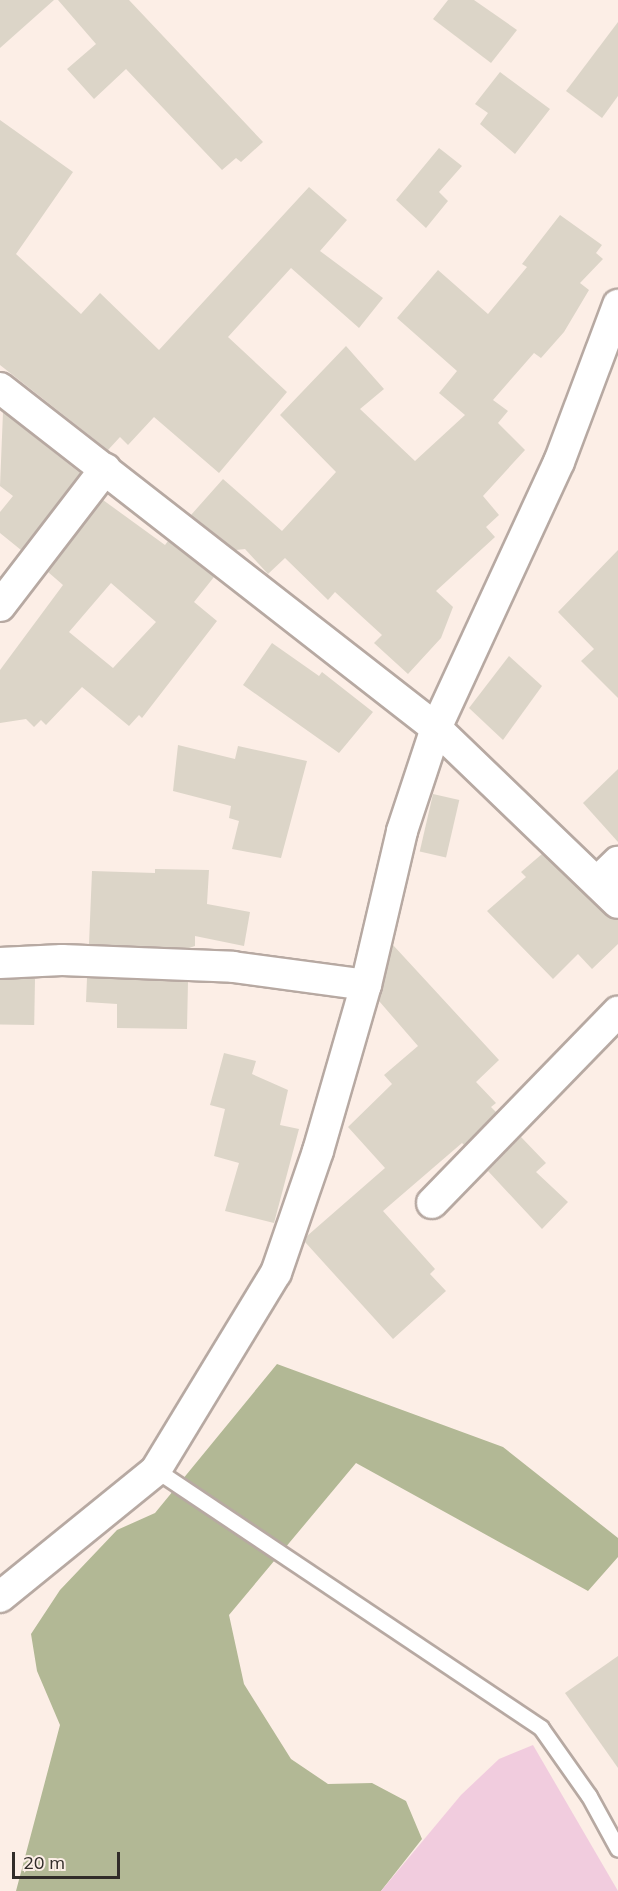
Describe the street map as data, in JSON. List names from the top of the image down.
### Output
{
  "scale_bar": "20 m"
}
